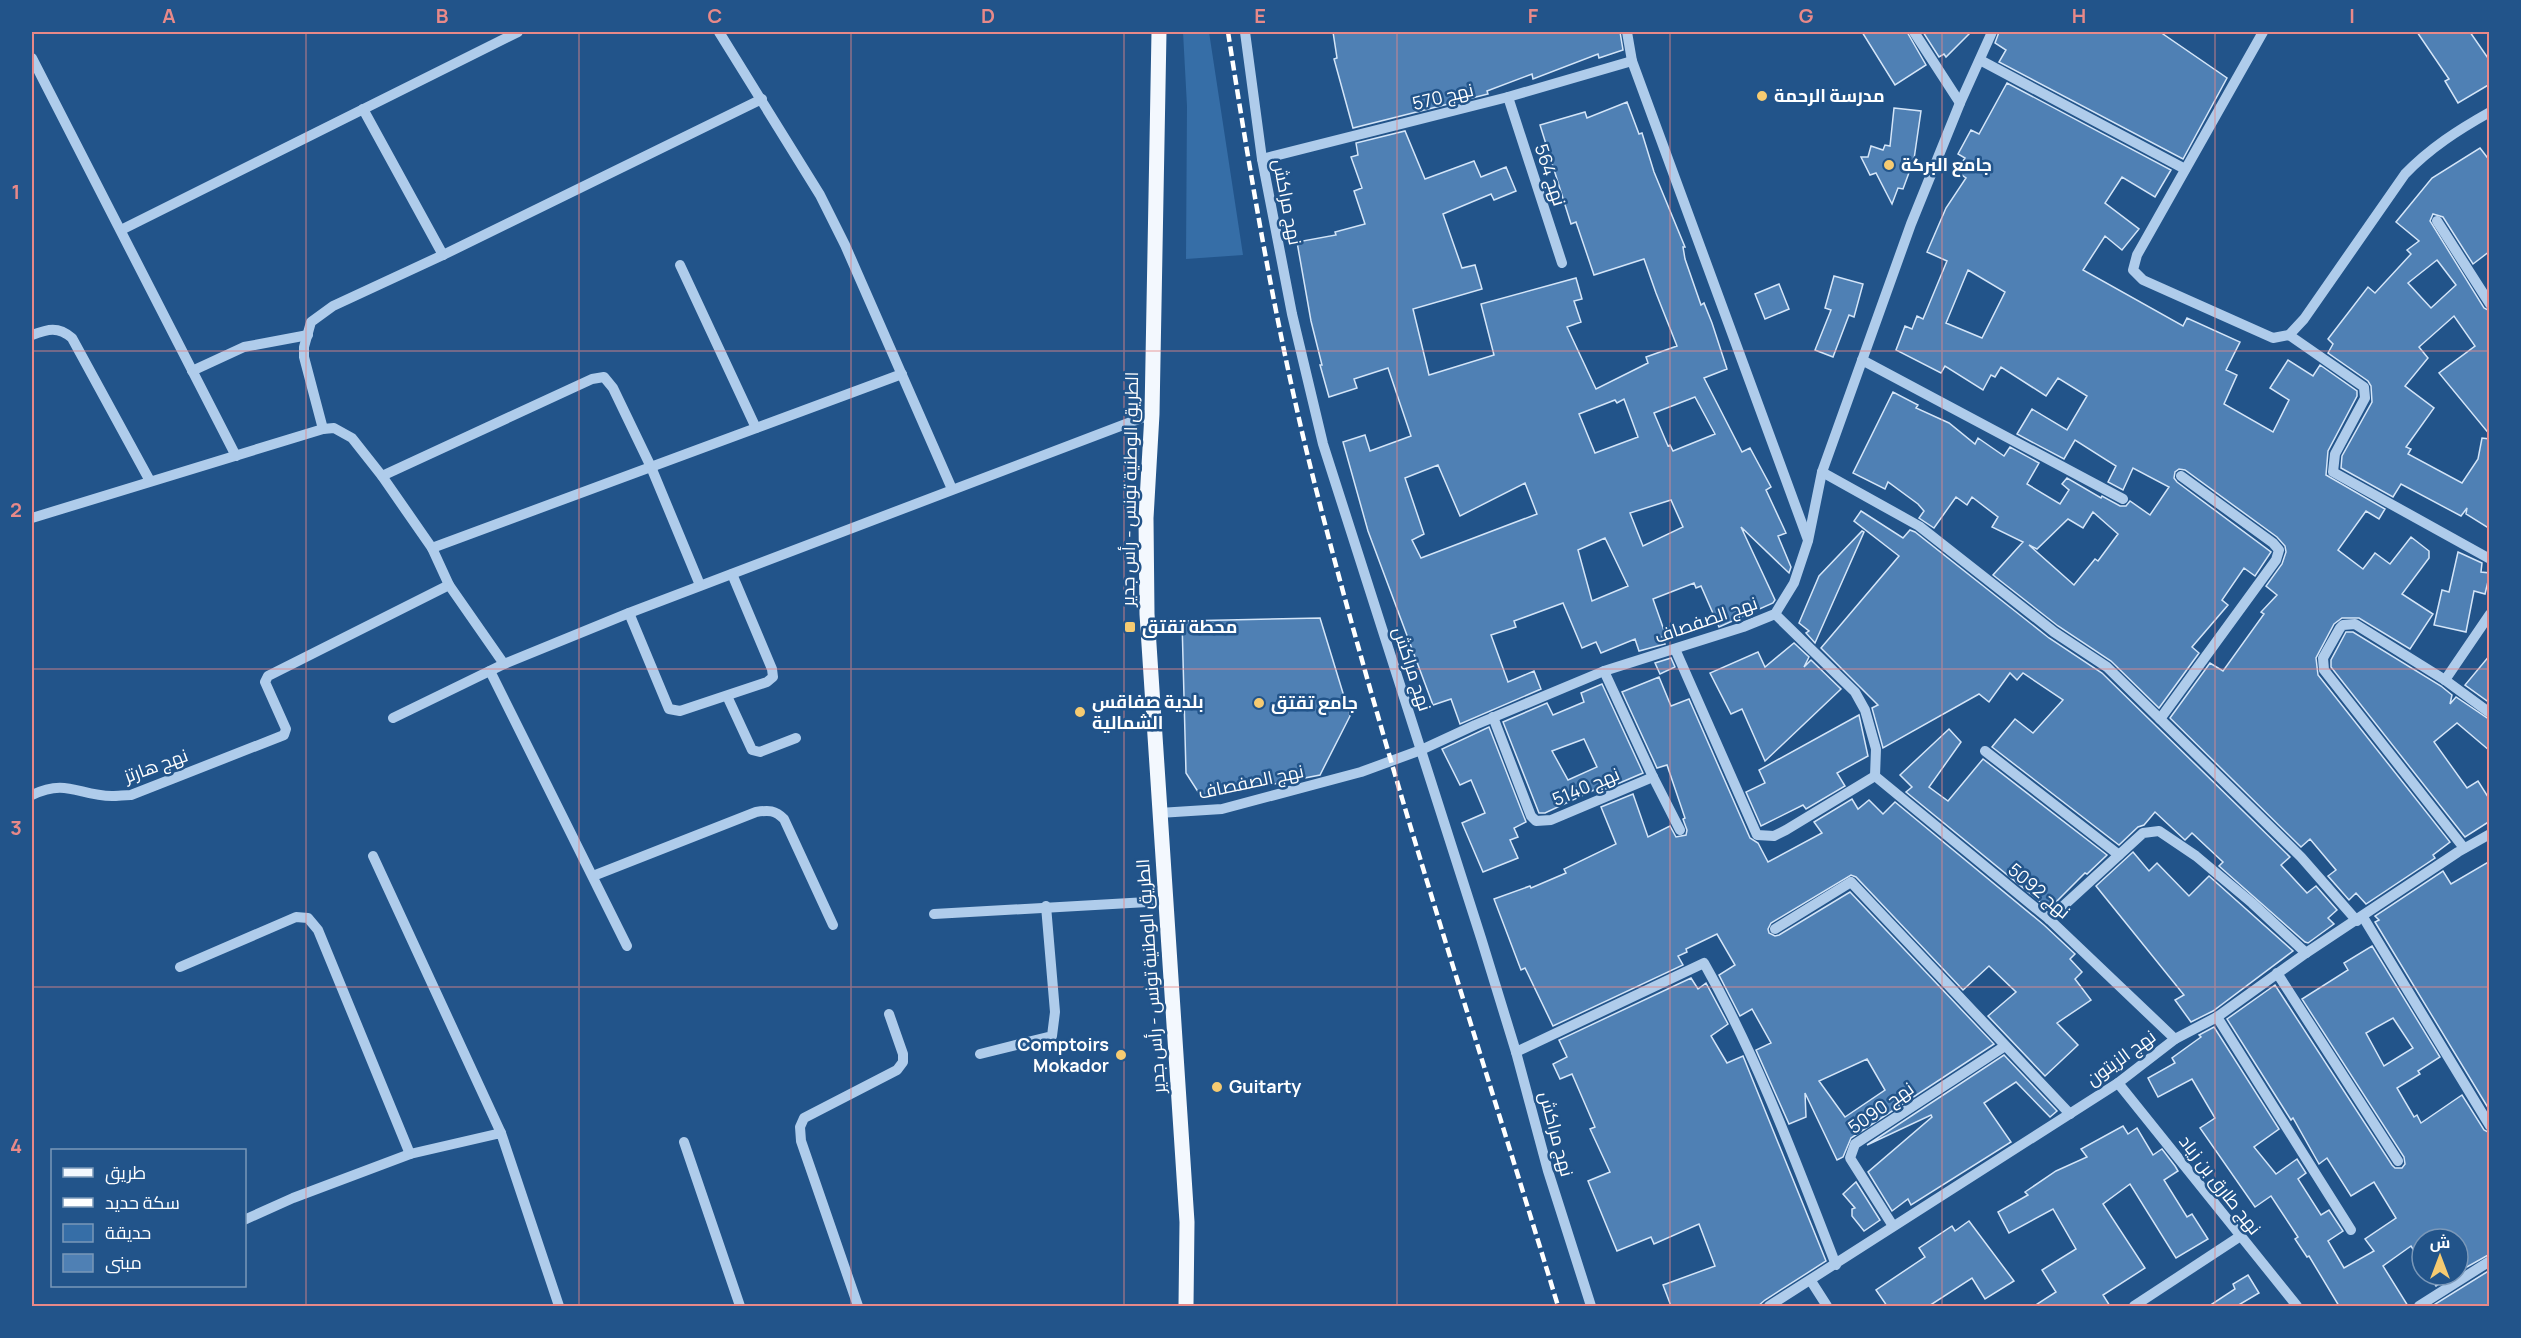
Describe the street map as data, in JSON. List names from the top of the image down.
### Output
{
  "streets": {
    "main road": ["الطريق الوطنية تونس - رأس جدير"],
    "street": [
      "نهج 570",
      "نهج 564",
      "نهج مراكش",
      "نهج الصفصاف",
      "نهج هارتز",
      "نهج 5140",
      "نهج 5092",
      "نهج الزيتون",
      "نهج 5090",
      "نهج طارق بن زياد"
    ]
  },
  "crossings": [
    ["نهج 570", "نهج 564"],
    ["نهج 570", "نهج مراكش"],
    ["نهج مراكش", "نهج الصفصاف"],
    ["الطريق الوطنية تونس - رأس جدير", "نهج الصفصاف"],
    ["نهج الصفصاف", "نهج 5140"],
    ["نهج 5092", "نهج الزيتون"],
    ["نهج الزيتون", "نهج 5090"],
    ["نهج الزيتون", "نهج طارق بن زياد"]
  ],
  "places": {
    "other": [
      "مدرسة الرحمة",
      "جامع البركة",
      "جامع تقتق",
      "بلدية صفاقس الشمالية",
      "Comptoirs Mokador",
      "Guitarty"
    ],
    "transit": ["محطة تقتق"]
  },
  "legend": [
    "طريق",
    "سكة حديد",
    "حديقة",
    "مبنى"
  ],
  "north": "top",
  "grid": {
    "columns": [
      "A",
      "B",
      "C",
      "D",
      "E",
      "F",
      "G",
      "H",
      "I"
    ],
    "rows": [
      "1",
      "2",
      "3",
      "4"
    ]
  }
}
